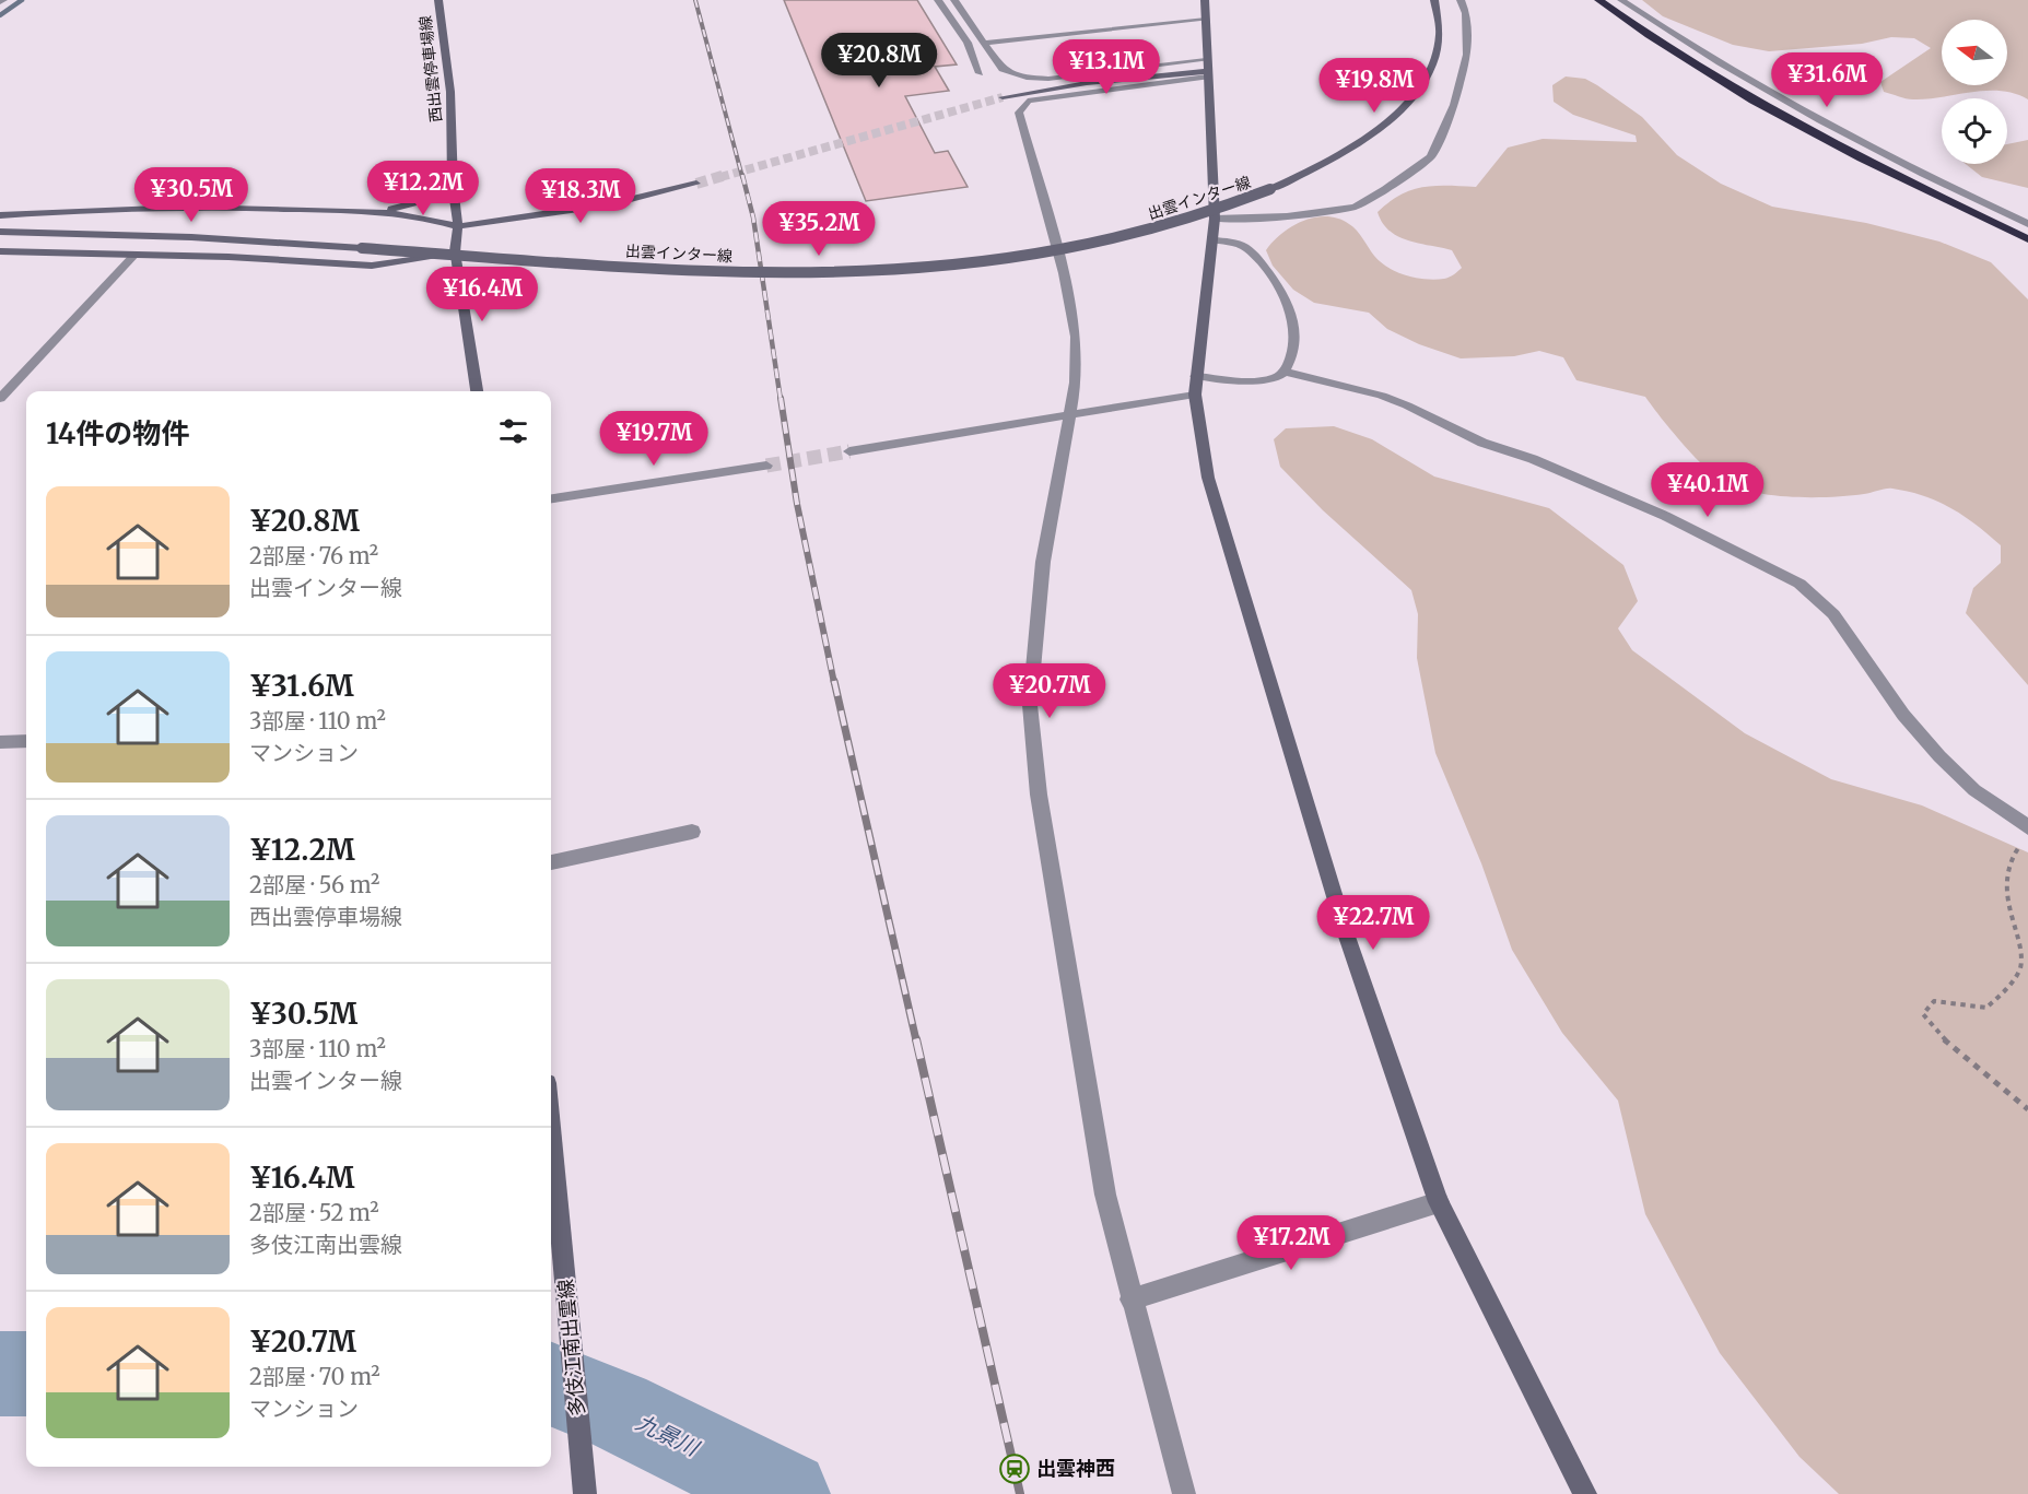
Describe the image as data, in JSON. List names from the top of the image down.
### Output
{
  "streets": {
    "main road": ["西出雲停車場線", "出雲インター線", "多伎江南出雲線"]
  },
  "water": ["九景川"],
  "places": {
    "station": ["出雲神西"]
  },
  "north": "left",
  "page": {
    "price": [
      "¥20.8M",
      "¥13.1M",
      "¥31.6M",
      "¥19.8M",
      "¥12.2M",
      "¥30.5M",
      "¥18.3M",
      "¥35.2M",
      "¥16.4M",
      "¥19.7M",
      "¥40.1M",
      "¥20.7M",
      "¥22.7M",
      "¥17.2M"
    ],
    "heading": "14件の物件",
    "list": [
      {
        "name": "¥20.8M",
        "note": "2部屋 · 76 m² · 出雲インター線"
      },
      {
        "name": "¥31.6M",
        "note": "3部屋 · 110 m² · マンション"
      },
      {
        "name": "¥12.2M",
        "note": "2部屋 · 56 m² · 西出雲停車場線"
      },
      {
        "name": "¥30.5M",
        "note": "3部屋 · 110 m² · 出雲インター線"
      },
      {
        "name": "¥16.4M",
        "note": "2部屋 · 52 m² · 多伎江南出雲線"
      },
      {
        "name": "¥20.7M",
        "note": "2部屋 · 70 m² · マンション"
      }
    ]
  }
}
